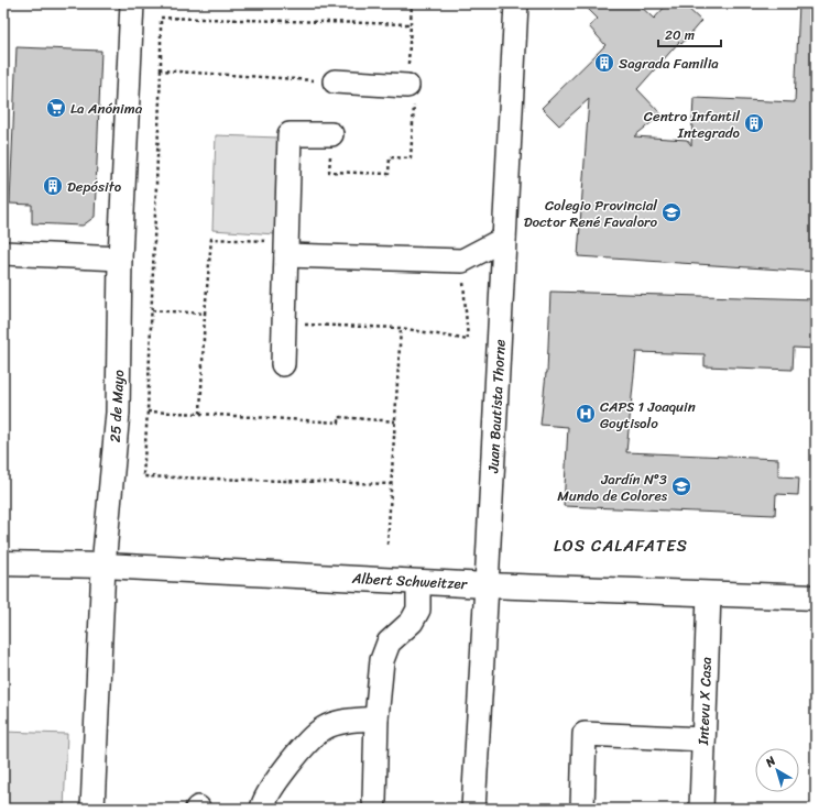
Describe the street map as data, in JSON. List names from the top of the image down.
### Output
{
  "streets": {
    "main road": ["Albert Schweitzer"],
    "street": ["25 de Mayo", "Juan Bautista Thorne", "Intevu X Casa"]
  },
  "crossings": [
    ["25 de Mayo", "Albert Schweitzer"],
    ["Juan Bautista Thorne", "Albert Schweitzer"],
    ["Albert Schweitzer", "Intevu X Casa"]
  ],
  "districts": ["LOS CALAFATES"],
  "places": {
    "building": ["Sagrada Familia", "Centro Infantil Integrado", "Depósito"],
    "supermarket": ["La Anónima"],
    "school or university": ["Colegio Provincial Doctor René Favaloro", "Jardín Nº3 Mundo de Colores"],
    "hospital": ["CAPS 1 Joaquin Goytisolo"]
  },
  "scale_bar": "20 m",
  "north": "top left"
}
